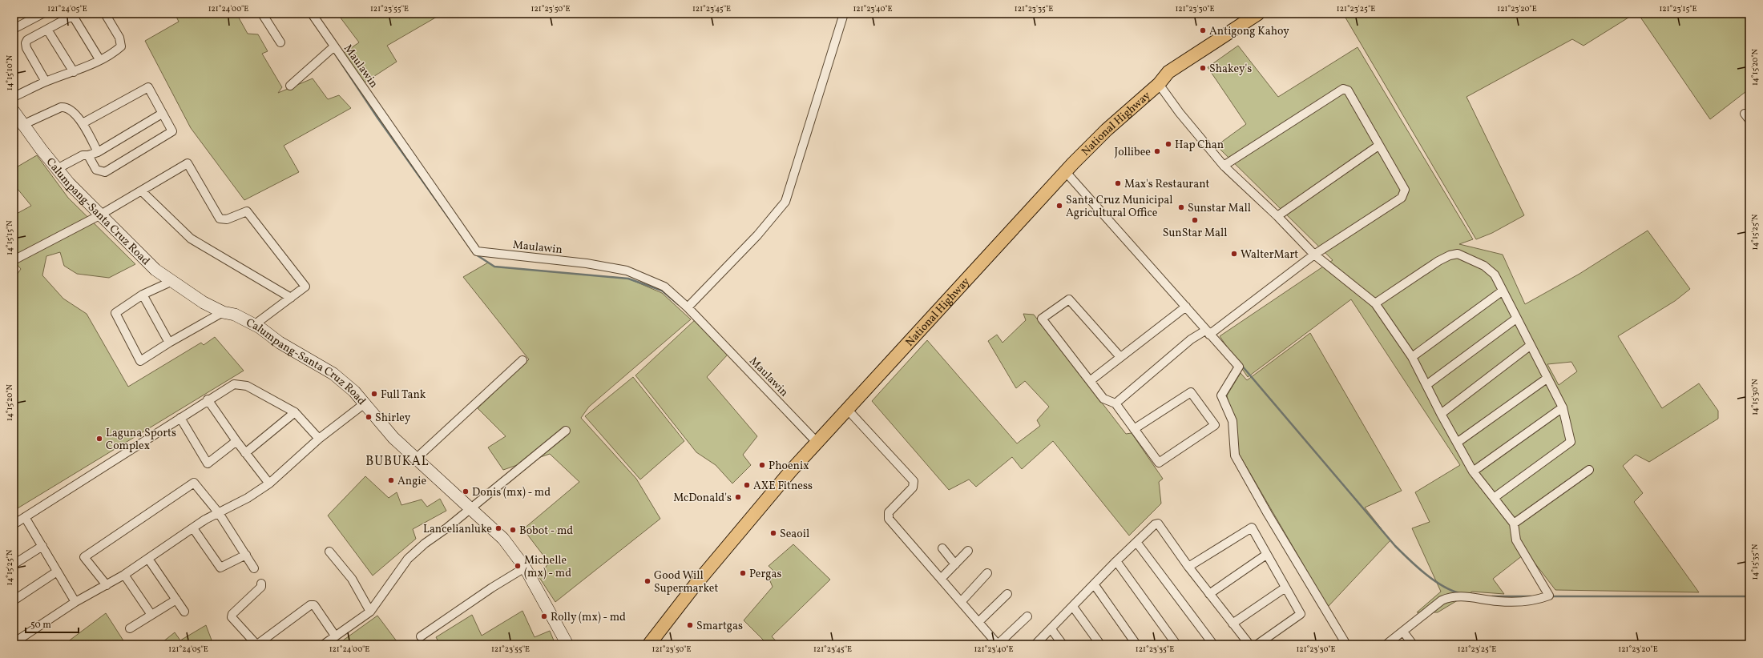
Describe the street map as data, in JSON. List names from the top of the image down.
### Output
{
  "streets": {
    "main road": ["National Highway", "Calumpang-Santa Cruz Road"],
    "street": ["Maulawin"]
  },
  "crossings": [
    ["Maulawin", "National Highway"]
  ],
  "districts": ["BUBUKAL"],
  "places": [
    "Antigong Kahoy",
    "Shakey's",
    "Hap Chan",
    "Jollibee",
    "Max's Restaurant",
    "Santa Cruz Municipal Agricultural Office",
    "Sunstar Mall",
    "SunStar Mall",
    "WalterMart",
    "Full Tank",
    "Shirley",
    "Laguna Sports Complex",
    "Phoenix",
    "Angie",
    "AXE Fitness",
    "Donis (mx) - md",
    "McDonald's",
    "Lancelianluke",
    "Bobot - md",
    "Seaoil",
    "Michelle (mx) - md",
    "Pergas",
    "Good Will Supermarket",
    "Rolly (mx) - md",
    "Smartgas"
  ],
  "scale_bar": "50 m",
  "coordinates": [
    "121°24'05\"E",
    "121°24'00\"E",
    "121°23'55\"E",
    "121°23'50\"E",
    "121°23'45\"E",
    "121°23'40\"E",
    "121°23'35\"E",
    "121°23'30\"E",
    "121°23'25\"E",
    "121°23'20\"E",
    "121°23'15\"E",
    "14°15'20\"N",
    "14°15'10\"N",
    "14°15'25\"N",
    "14°15'15\"N",
    "14°15'30\"N",
    "14°15'35\"N"
  ]
}
